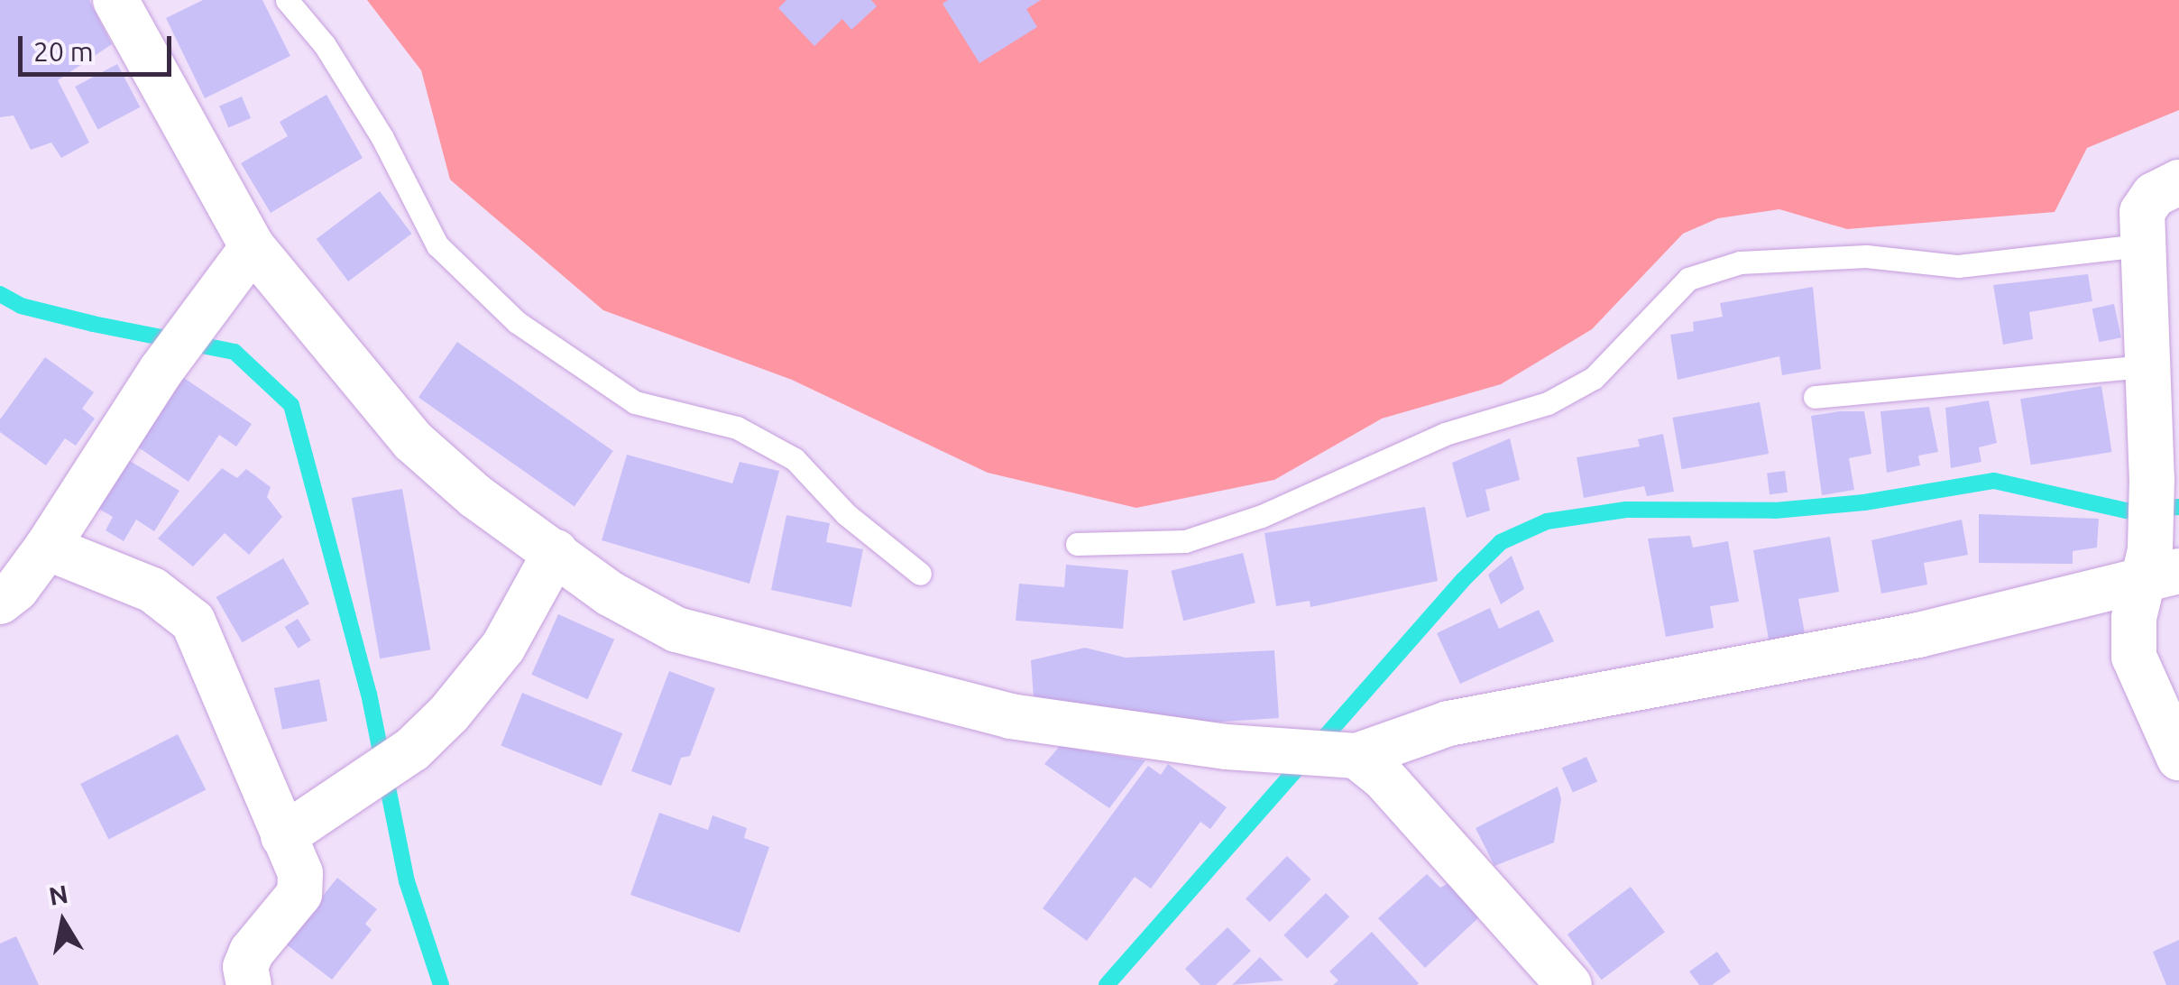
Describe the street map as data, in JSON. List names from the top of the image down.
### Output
{
  "scale_bar": "20 m",
  "north": "top"
}
